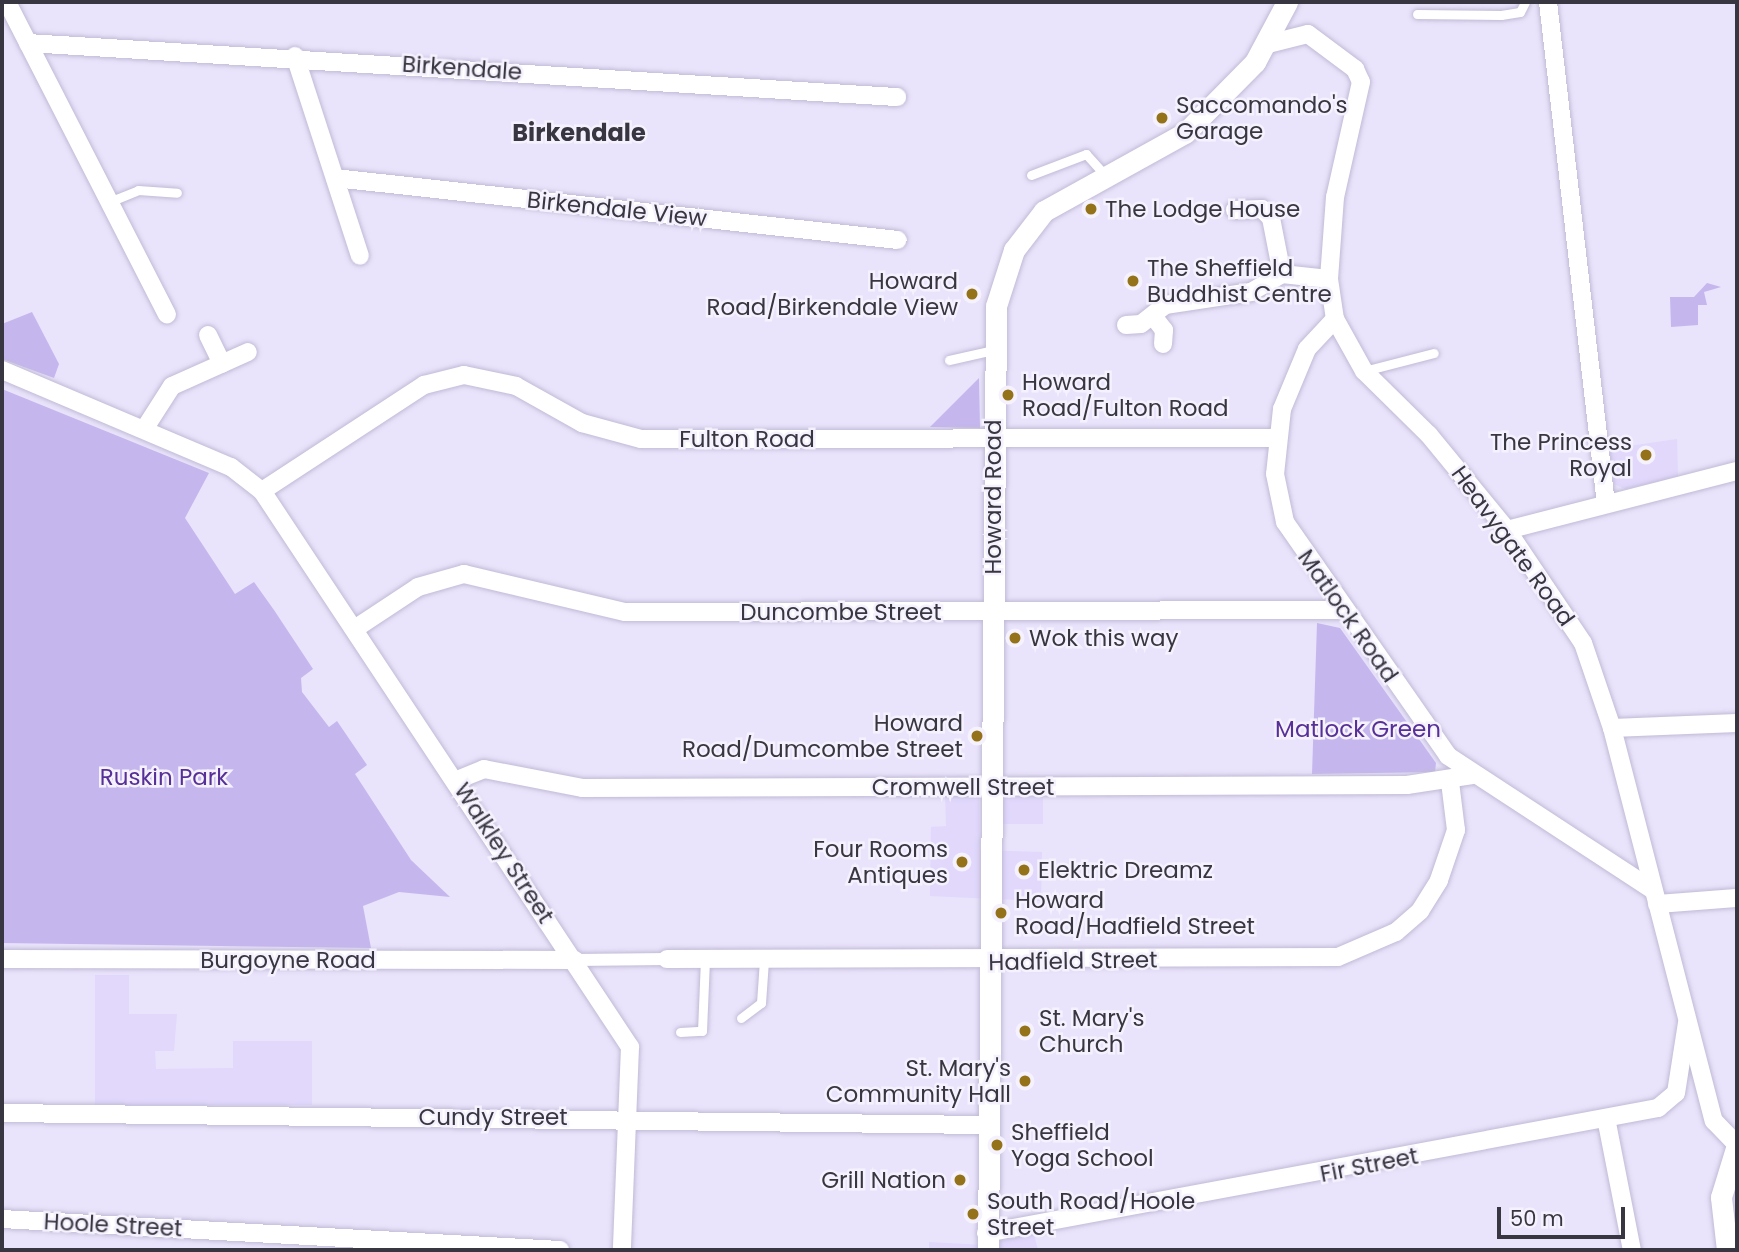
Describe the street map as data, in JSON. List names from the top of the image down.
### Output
{
  "streets": {
    "street": [
      "Birkendale",
      "Birkendale View",
      "Fulton Road",
      "Howard Road",
      "Heavygate Road",
      "Duncombe Street",
      "Matlock Road",
      "Cromwell Street",
      "Walkley Street",
      "Burgoyne Road",
      "Hadfield Street",
      "Cundy Street",
      "Fir Street",
      "Hoole Street"
    ]
  },
  "crossings": [
    ["Fulton Road", "Howard Road"],
    ["Fulton Road", "Matlock Road"],
    ["Fulton Road", "Walkley Street"],
    ["Howard Road", "Heavygate Road"],
    ["Howard Road", "Duncombe Street"],
    ["Howard Road", "Cromwell Street"],
    ["Howard Road", "Hadfield Street"],
    ["Howard Road", "Cundy Street"],
    ["Howard Road", "Fir Street"],
    ["Heavygate Road", "Matlock Road"],
    ["Heavygate Road", "Fir Street"],
    ["Duncombe Street", "Matlock Road"],
    ["Duncombe Street", "Walkley Street"],
    ["Matlock Road", "Cromwell Street"],
    ["Cromwell Street", "Walkley Street"],
    ["Cromwell Street", "Hadfield Street"],
    ["Walkley Street", "Burgoyne Road"],
    ["Walkley Street", "Hadfield Street"],
    ["Walkley Street", "Cundy Street"],
    ["Burgoyne Road", "Hadfield Street"]
  ],
  "districts": ["Birkendale"],
  "parks": ["Matlock Green", "Ruskin Park"],
  "places": [
    "Saccomando's Garage",
    "The Lodge House",
    "The Sheffield Buddhist Centre",
    "Howard Road/Birkendale View",
    "Howard Road/Fulton Road",
    "The Princess Royal",
    "Wok this way",
    "Howard Road/Dumcombe Street",
    "Four Rooms Antiques",
    "Elektric Dreamz",
    "Howard Road/Hadfield Street",
    "St. Mary's Church",
    "St. Mary's Community Hall",
    "Sheffield Yoga School",
    "Grill Nation",
    "South Road/Hoole Street"
  ],
  "scale_bar": "50 m"
}
